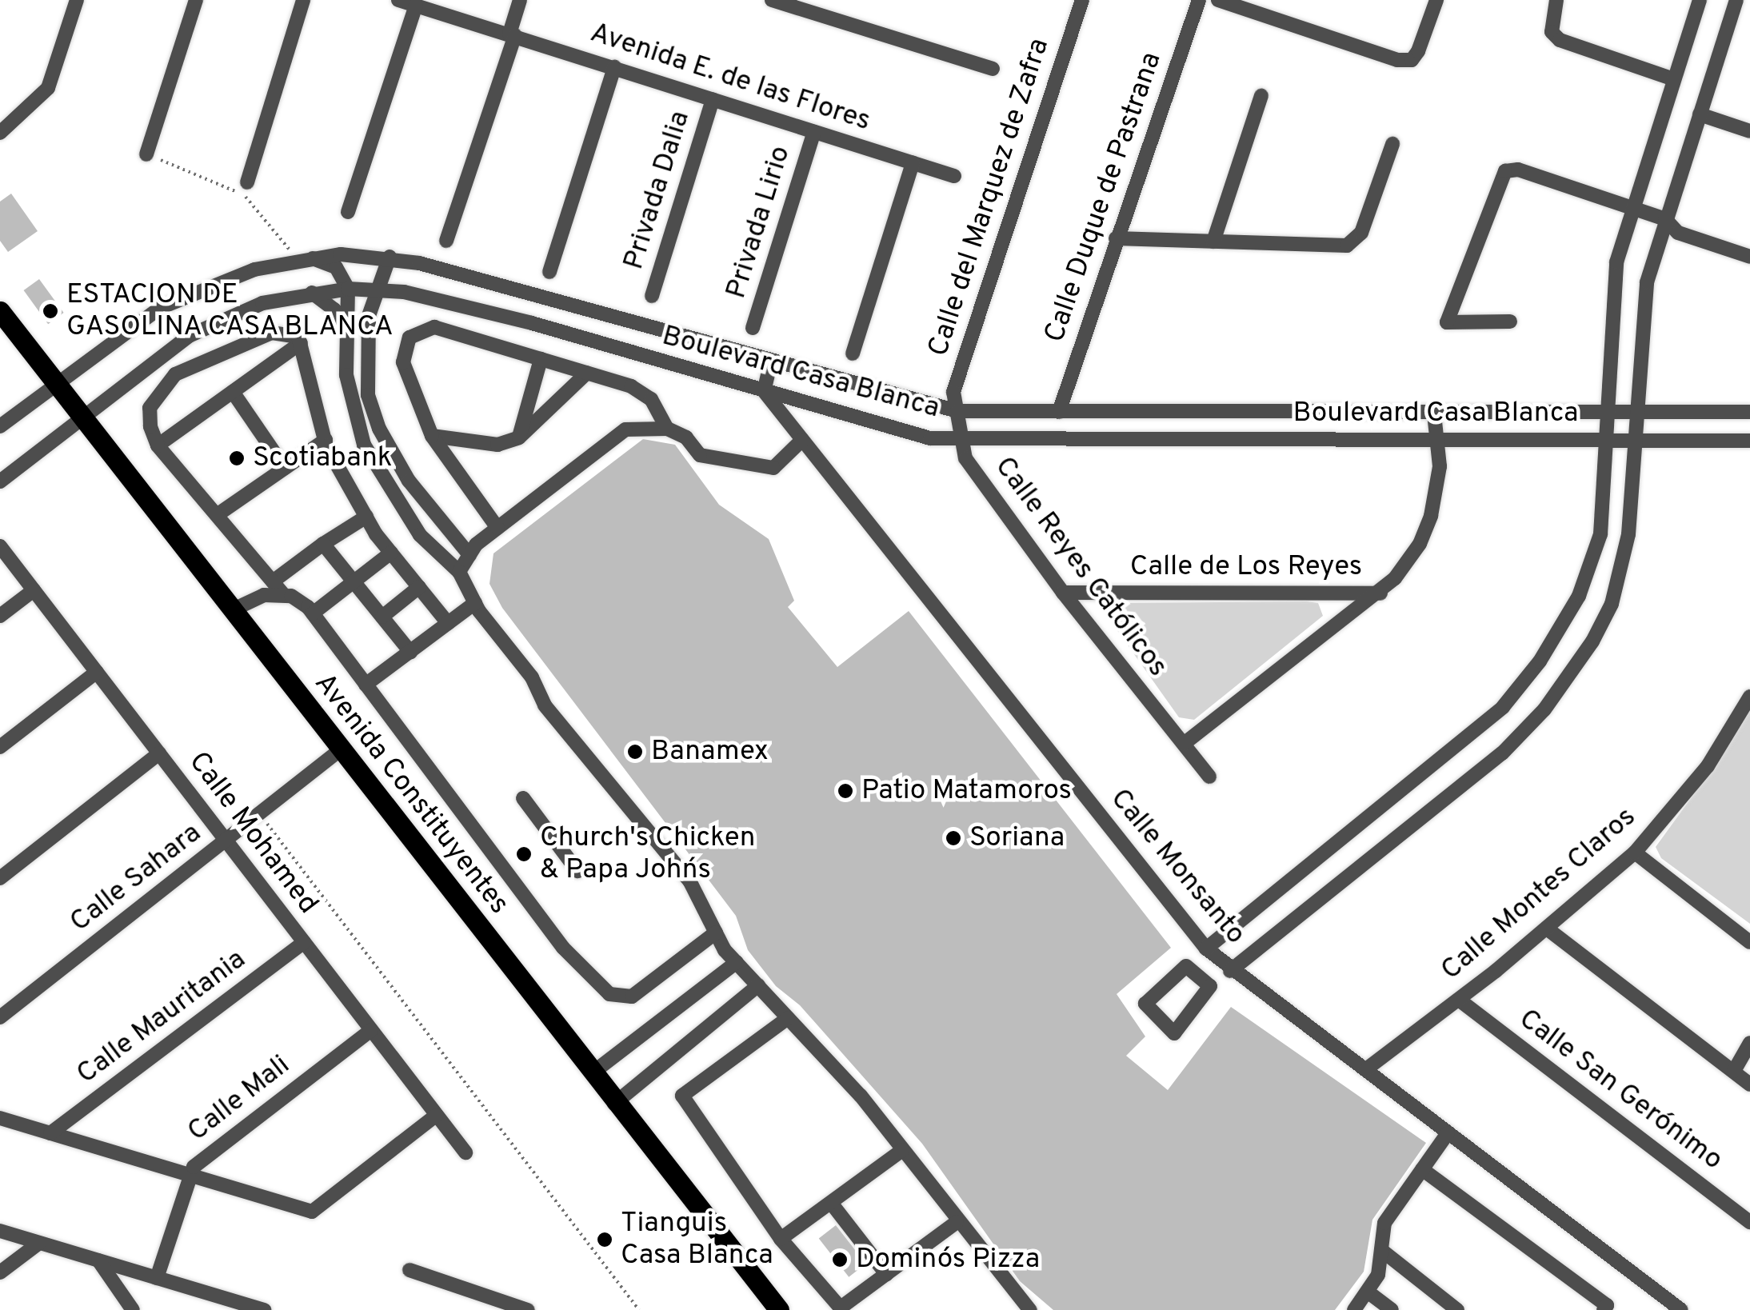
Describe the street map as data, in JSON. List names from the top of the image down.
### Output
{
  "streets": {
    "main road": ["Avenida Constituyentes"],
    "street": [
      "Avenida E. de las Flores",
      "Privada Dalia",
      "Calle del Marquez de Zafra",
      "Calle Duque de Pastrana",
      "Privada Lirio",
      "Boulevard Casa Blanca",
      "Calle Reyes Católicos",
      "Calle de Los Reyes",
      "Calle Mohamed",
      "Calle Monsanto",
      "Calle Sahara",
      "Calle Montes Claros",
      "Calle Mauritania",
      "Calle San Gerónimo",
      "Calle Mali"
    ]
  },
  "crossings": [
    ["Avenida E. de las Flores", "Privada Dalia"],
    ["Avenida E. de las Flores", "Privada Lirio"],
    ["Calle del Marquez de Zafra", "Boulevard Casa Blanca"],
    ["Calle del Marquez de Zafra", "Calle Reyes Católicos"],
    ["Calle Duque de Pastrana", "Boulevard Casa Blanca"],
    ["Boulevard Casa Blanca", "Calle Reyes Católicos"],
    ["Boulevard Casa Blanca", "Avenida Constituyentes"],
    ["Boulevard Casa Blanca", "Calle Monsanto"],
    ["Calle Reyes Católicos", "Calle de Los Reyes"],
    ["Avenida Constituyentes", "Calle Sahara"],
    ["Calle Mohamed", "Calle Sahara"],
    ["Calle Mohamed", "Calle Mauritania"],
    ["Calle Mohamed", "Calle Mali"],
    ["Calle Monsanto", "Calle Montes Claros"],
    ["Calle Montes Claros", "Calle San Gerónimo"]
  ],
  "places": [
    "ESTACION DE GASOLINA CASA BLANCA",
    "Scotiabank",
    "Banamex",
    "Patio Matamoros",
    "Soriana",
    "Church's Chicken & Papa John´s",
    "Tianguis Casa Blanca",
    "Domino´s Pizza"
  ]
}
